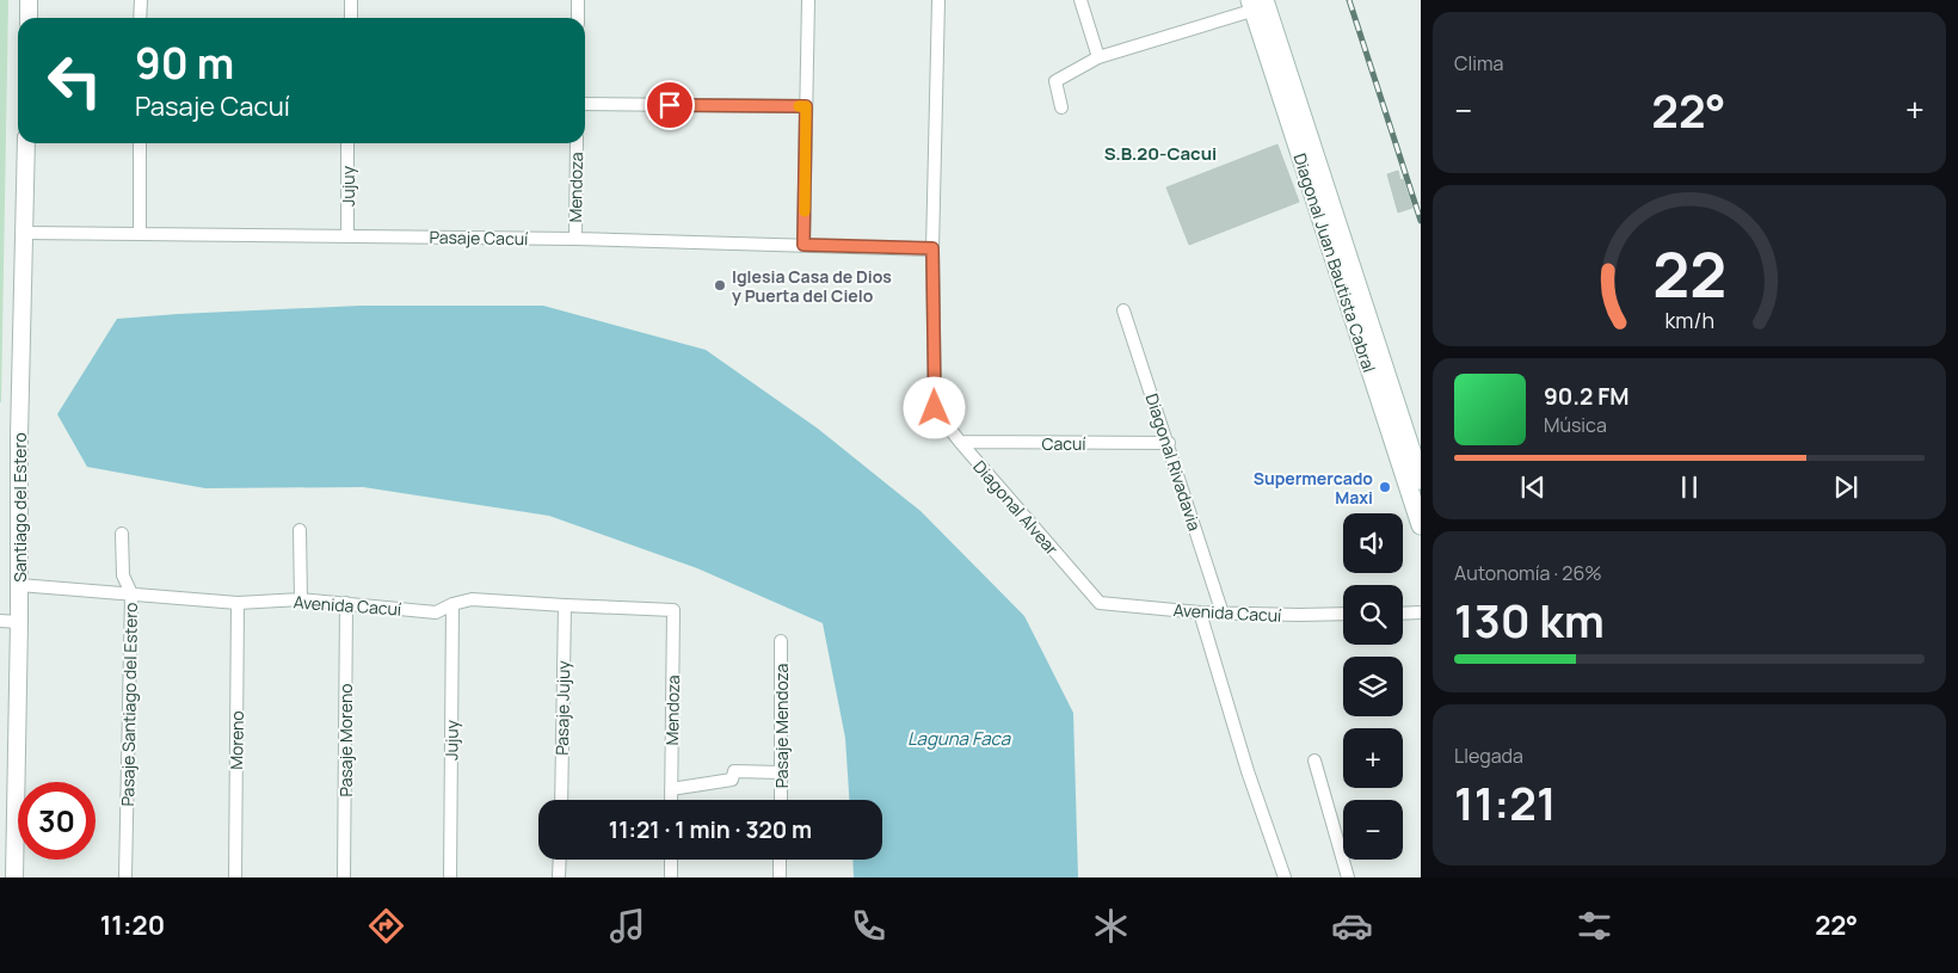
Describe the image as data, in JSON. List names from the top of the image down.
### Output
{
  "streets": {
    "main road": ["Diagonal Juan Bautista Cabral"],
    "street": [
      "Jujuy",
      "Mendoza",
      "Pasaje Cacuí",
      "Cacuí",
      "Diagonal Rivadavia",
      "Santiago del Estero",
      "Diagonal Alvear",
      "Avenida Cacuí",
      "Pasaje Santiago del Estero",
      "Pasaje Jujuy",
      "Pasaje Mendoza",
      "Moreno",
      "Pasaje Moreno"
    ]
  },
  "crossings": [
    ["Jujuy", "Pasaje Cacuí"],
    ["Jujuy", "Avenida Cacuí"],
    ["Mendoza", "Pasaje Cacuí"],
    ["Mendoza", "Avenida Cacuí"],
    ["Pasaje Cacuí", "Santiago del Estero"],
    ["Pasaje Cacuí", "Diagonal Alvear"],
    ["Cacuí", "Diagonal Rivadavia"],
    ["Cacuí", "Diagonal Alvear"],
    ["Diagonal Rivadavia", "Avenida Cacuí"],
    ["Santiago del Estero", "Avenida Cacuí"],
    ["Diagonal Alvear", "Avenida Cacuí"],
    ["Avenida Cacuí", "Pasaje Santiago del Estero"],
    ["Avenida Cacuí", "Pasaje Jujuy"],
    ["Avenida Cacuí", "Moreno"],
    ["Avenida Cacuí", "Pasaje Moreno"]
  ],
  "districts": ["S.B.20-Cacui"],
  "water": ["Laguna Faca"],
  "places": ["Iglesia Casa de Dios y Puerta del Cielo", "Supermercado Maxi"],
  "page": {
    "tile": [
      "Clima",
      ["Autonomía · 26%", "130 km"],
      ["Llegada", "11:21"]
    ],
    "turn": ["90 m", "Pasaje Cacuí"],
    "heat": ["−", "22°", "+"],
    "song": ["90.2 FM", "Música"],
    "map_buttons": ["+", "−"],
    "limit": "30",
    "trip": "11:21 · 1 min · 320 m",
    "tabs": ["11:20", "22°"],
    "gauge": ["22", "km/h"]
  }
}
